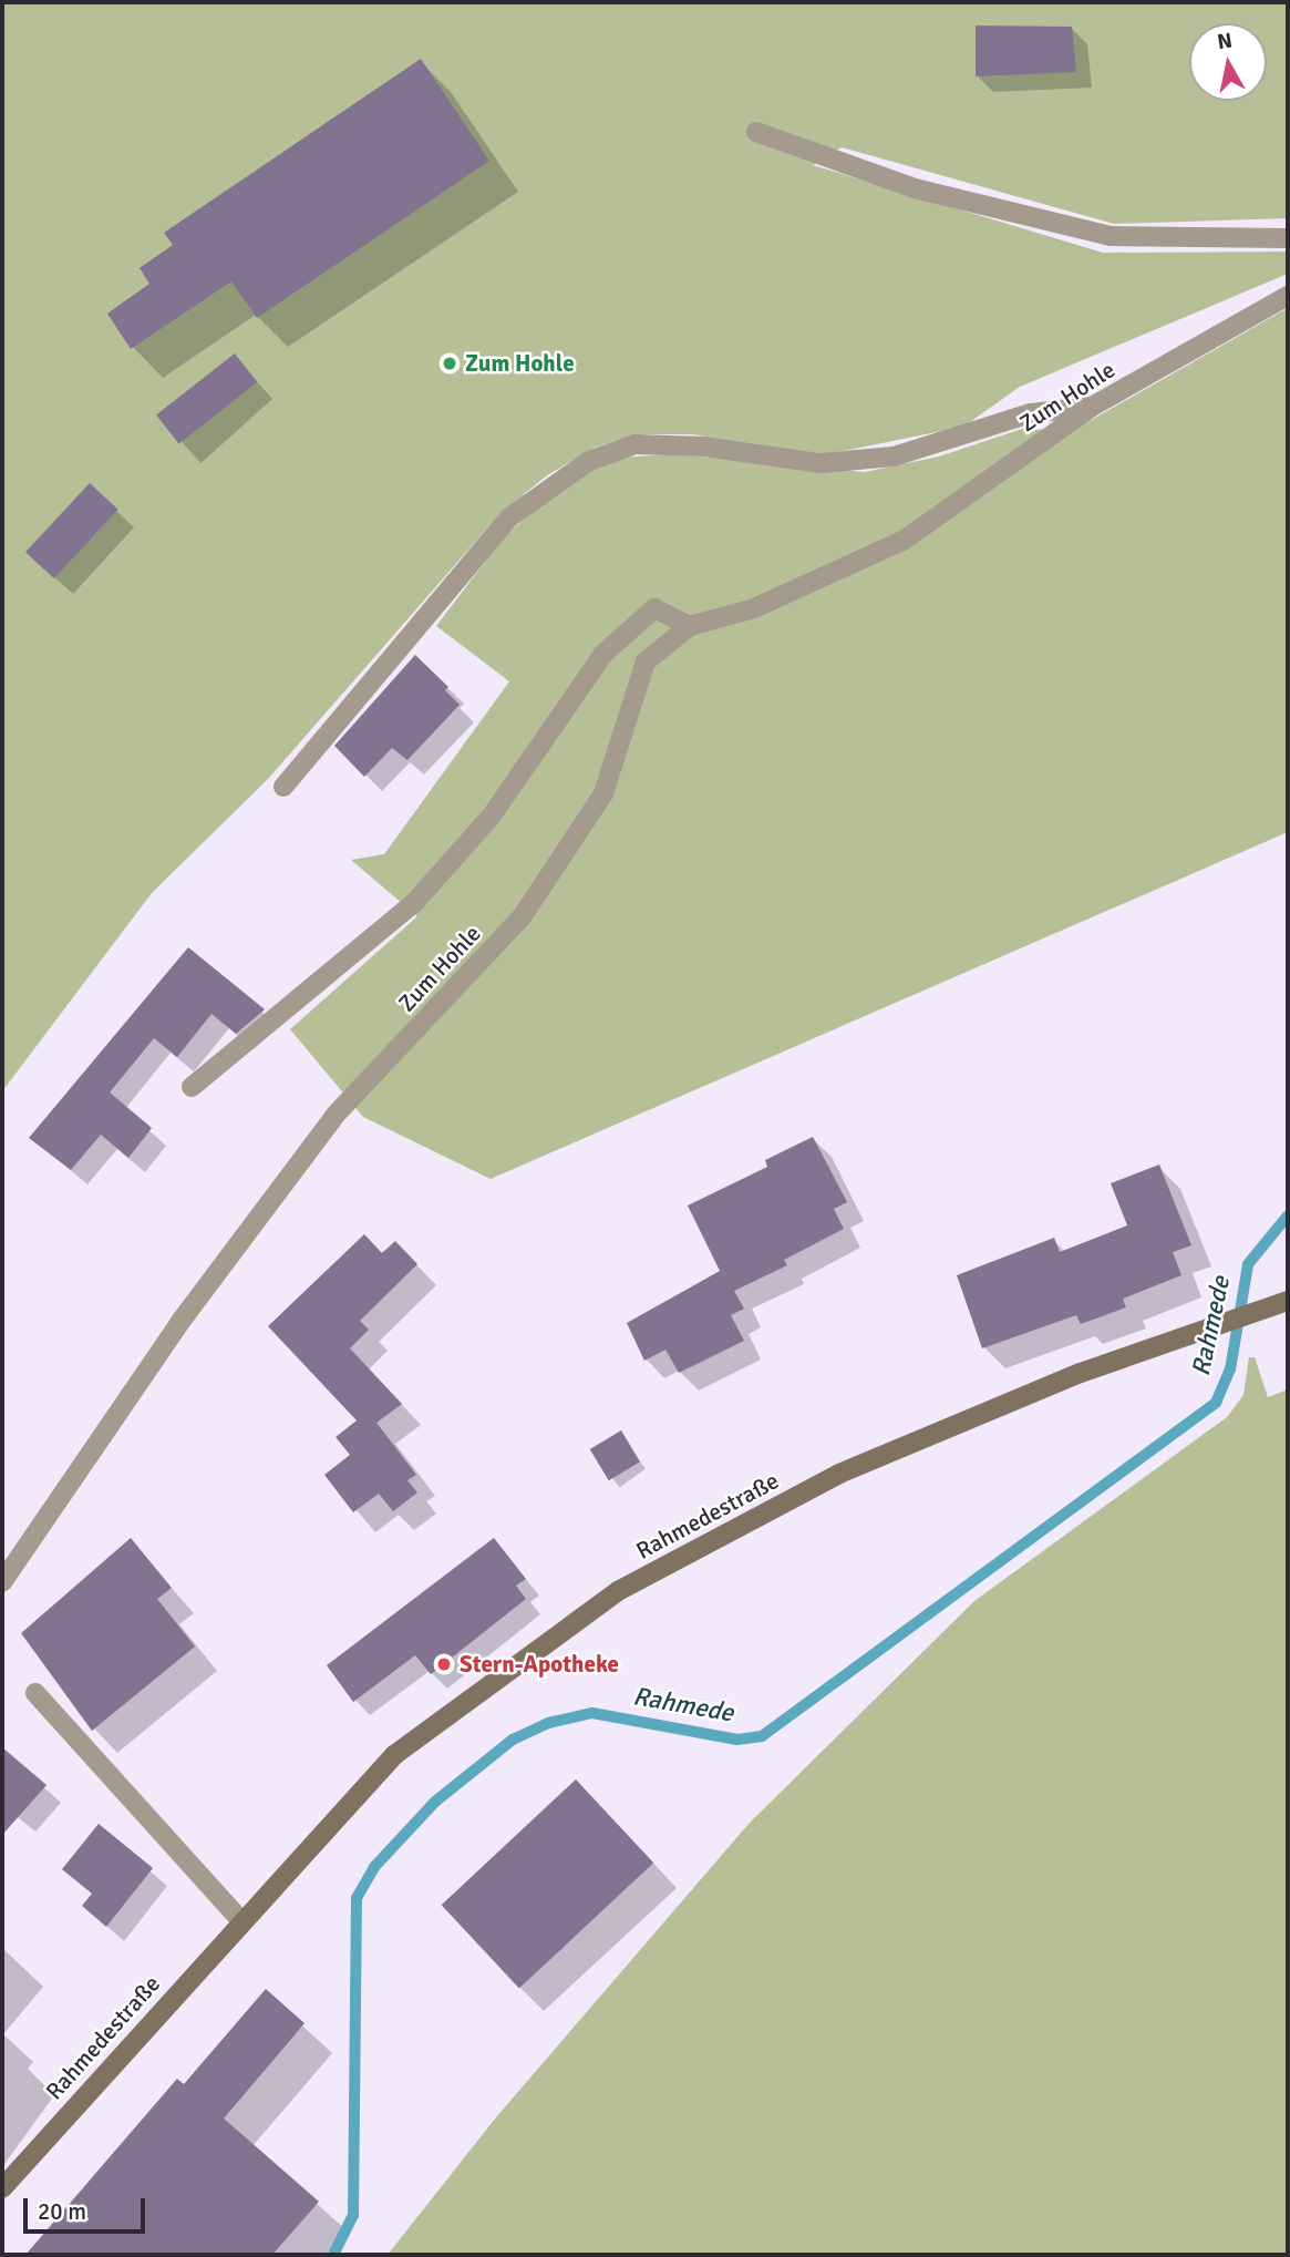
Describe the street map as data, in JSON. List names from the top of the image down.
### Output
{
  "streets": {
    "main road": ["Rahmedestraße"],
    "street": ["Zum Hohle"]
  },
  "water": ["Rahmede"],
  "places": ["Zum Hohle", "Stern-Apotheke"],
  "scale_bar": "20 m",
  "north": "top"
}
